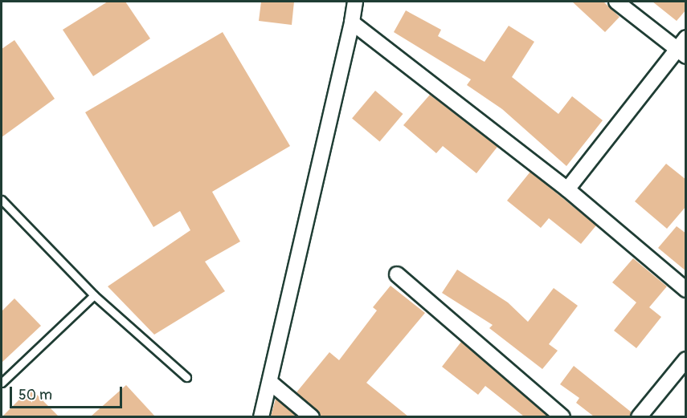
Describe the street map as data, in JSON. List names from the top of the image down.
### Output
{
  "scale_bar": "50 m"
}
